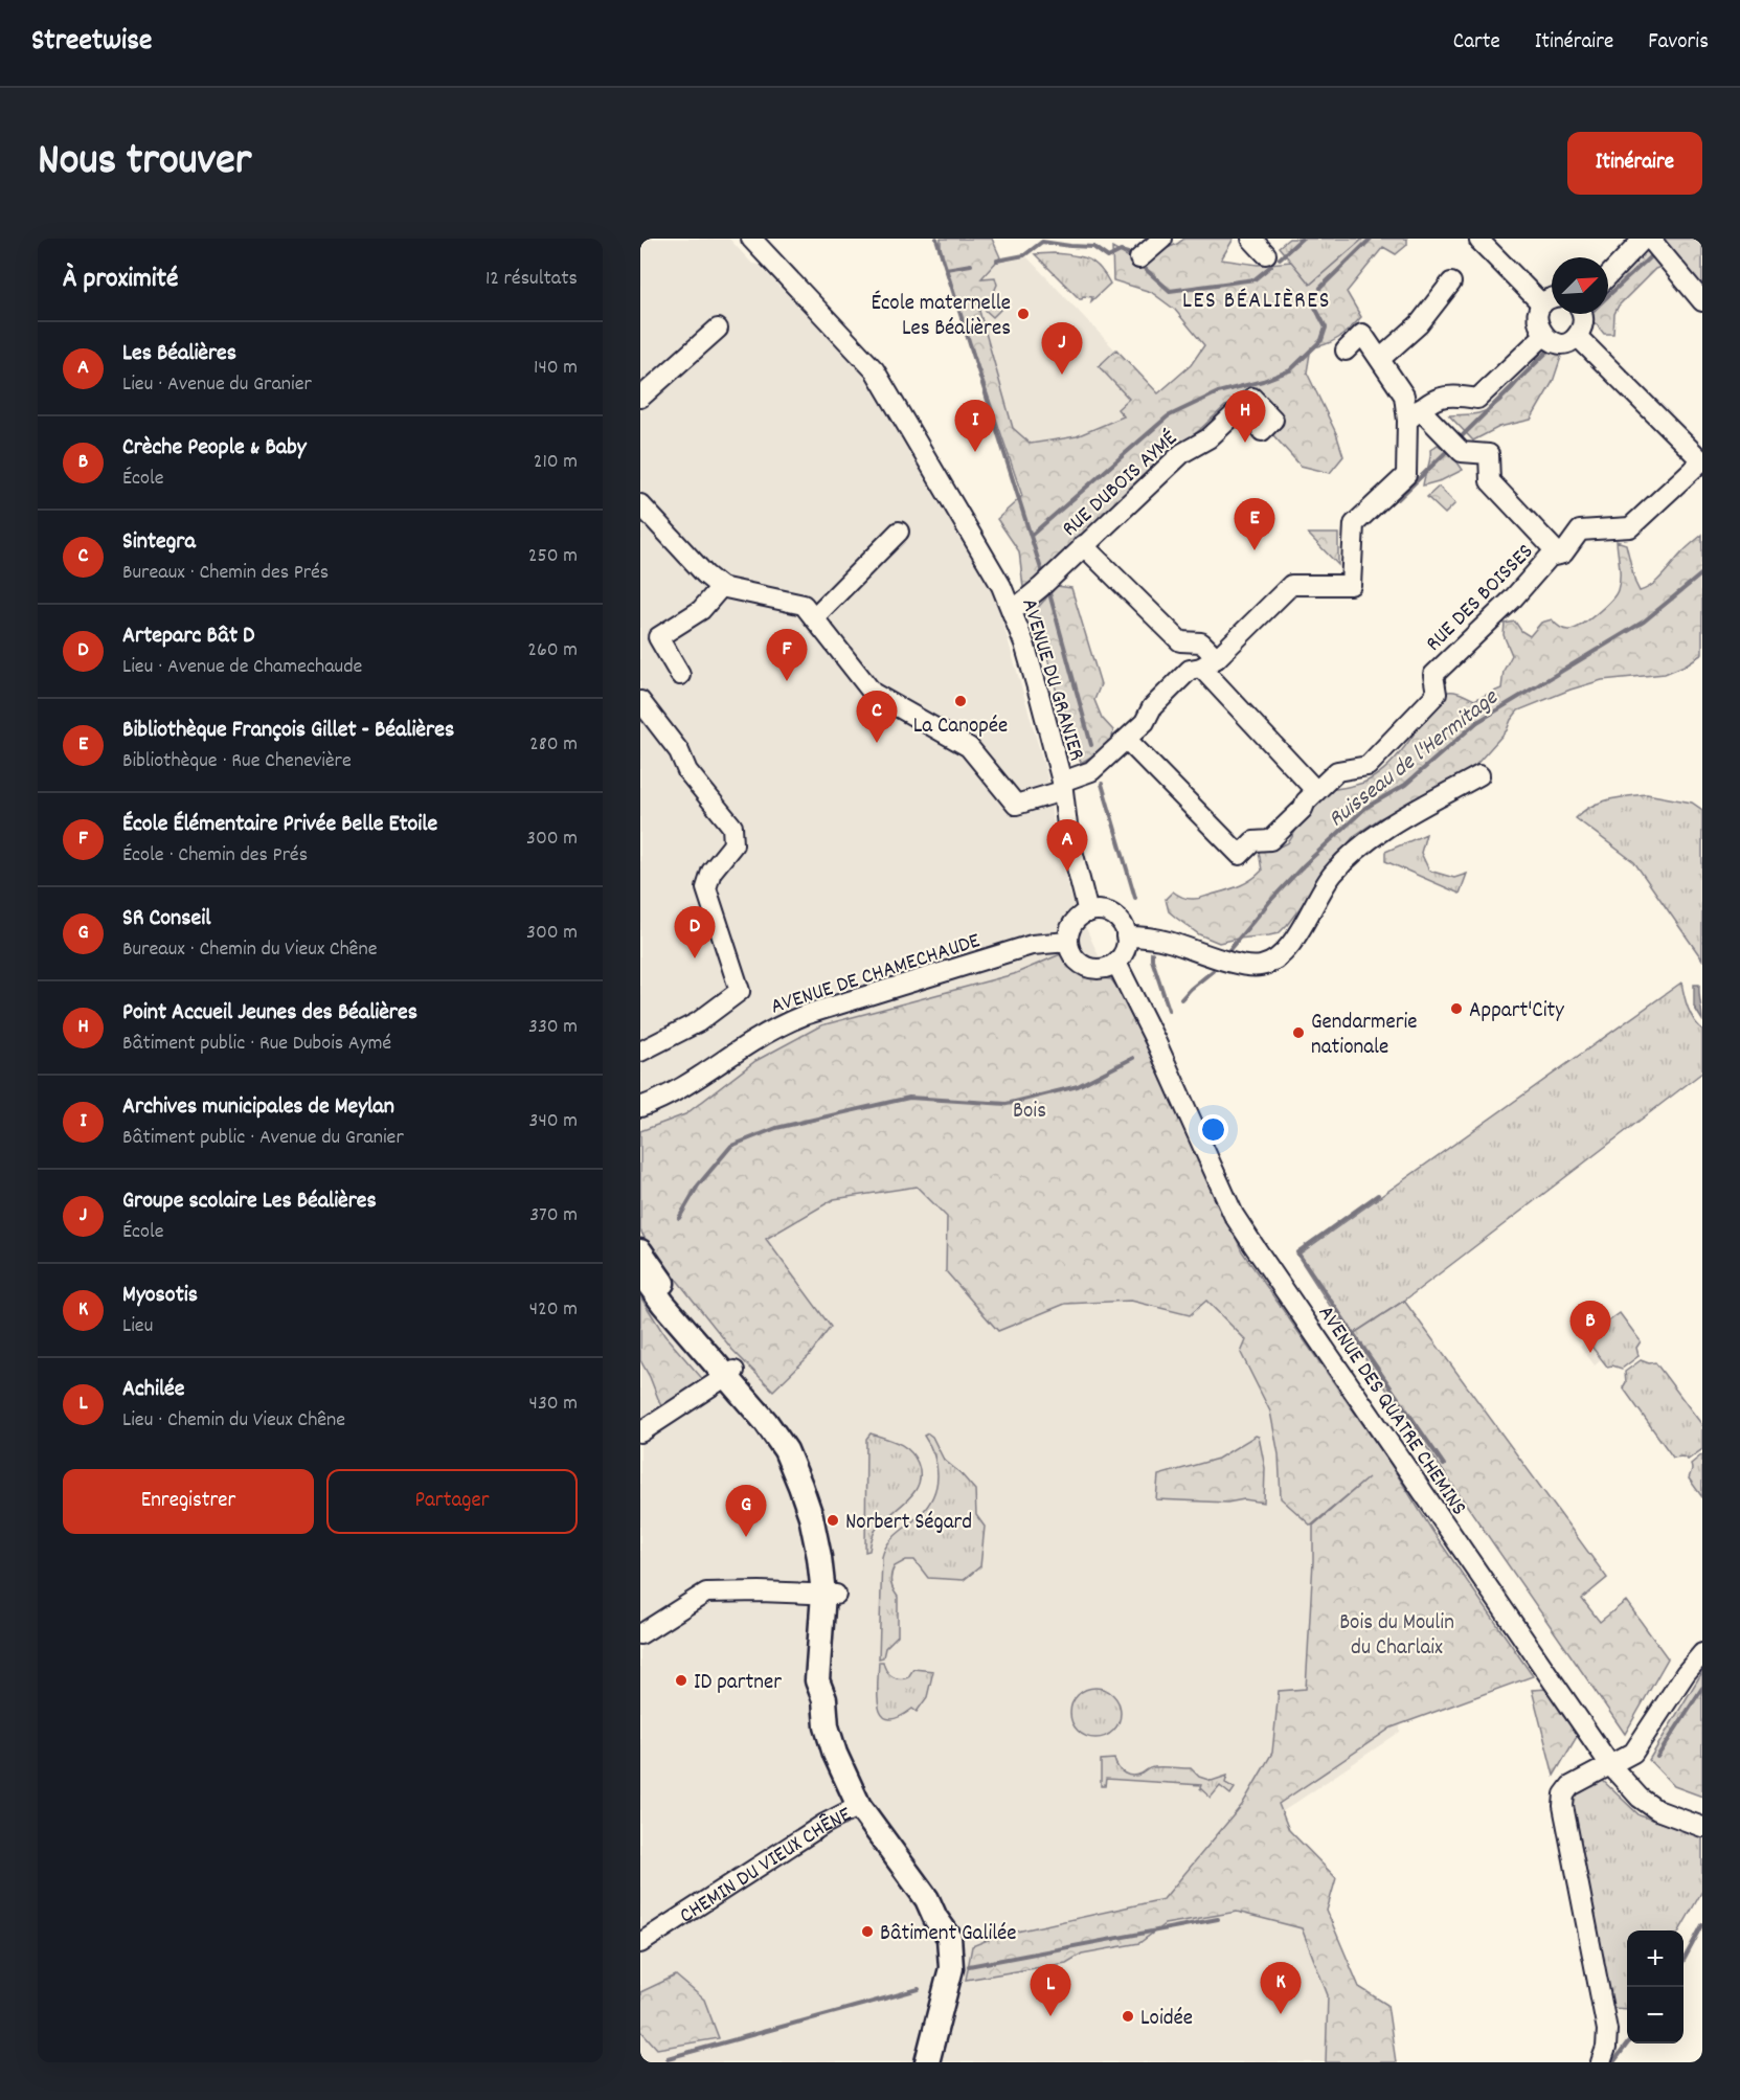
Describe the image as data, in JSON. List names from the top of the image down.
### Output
{
  "streets": {
    "main road": ["CHEMIN DU VIEUX CHÊNE"],
    "street": [
      "RUE DUBOIS AYMÉ",
      "RUE DES BOISSES",
      "AVENUE DU GRANIER",
      "AVENUE DE CHAMECHAUDE",
      "AVENUE DES QUATRE CHEMINS"
    ]
  },
  "crossings": [
    ["RUE DUBOIS AYMÉ", "AVENUE DU GRANIER"],
    ["AVENUE DU GRANIER", "AVENUE DE CHAMECHAUDE"],
    ["AVENUE DU GRANIER", "AVENUE DES QUATRE CHEMINS"],
    ["AVENUE DE CHAMECHAUDE", "AVENUE DES QUATRE CHEMINS"]
  ],
  "districts": ["LES BÉALIÈRES"],
  "water": ["Ruisseau de l'Hermitage"],
  "parks": ["Bois", "Bois du Moulin du Charlaix"],
  "places": [
    "École maternelle Les Béalières",
    "La Canopée",
    "Appart'City",
    "Gendarmerie nationale",
    "Norbert Ségard",
    "ID partner",
    "Bâtiment Galilée",
    "Loidée"
  ],
  "north": "top right",
  "page": {
    "header": "Streetwise",
    "nav": ["Carte", "Itinéraire", "Favoris"],
    "title": "Nous trouver",
    "buttons": [
      "Itinéraire",
      ["Enregistrer", "Partager"]
    ],
    "heading": ["À proximité", "12 résultats"],
    "list": [
      {
        "mark": "A",
        "name": "Les Béalières",
        "note": "Lieu · Avenue du Granier",
        "value": "140 m"
      },
      {
        "mark": "B",
        "name": "Crèche People & Baby",
        "note": "École",
        "value": "210 m"
      },
      {
        "mark": "C",
        "name": "Sintegra",
        "note": "Bureaux · Chemin des Prés",
        "value": "250 m"
      },
      {
        "mark": "D",
        "name": "Arteparc Bât D",
        "note": "Lieu · Avenue de Chamechaude",
        "value": "260 m"
      },
      {
        "mark": "E",
        "name": "Bibliothèque François Gillet - Béalières",
        "note": "Bibliothèque · Rue Chenevière",
        "value": "280 m"
      },
      {
        "mark": "F",
        "name": "École Élémentaire Privée Belle Etoile",
        "note": "École · Chemin des Prés",
        "value": "300 m"
      },
      {
        "mark": "G",
        "name": "SR Conseil",
        "note": "Bureaux · Chemin du Vieux Chêne",
        "value": "300 m"
      },
      {
        "mark": "H",
        "name": "Point Accueil Jeunes des Béalières",
        "note": "Bâtiment public · Rue Dubois Aymé",
        "value": "330 m"
      },
      {
        "mark": "I",
        "name": "Archives municipales de Meylan",
        "note": "Bâtiment public · Avenue du Granier",
        "value": "340 m"
      },
      {
        "mark": "J",
        "name": "Groupe scolaire Les Béalières",
        "note": "École",
        "value": "370 m"
      },
      {
        "mark": "K",
        "name": "Myosotis",
        "note": "Lieu",
        "value": "420 m"
      },
      {
        "mark": "L",
        "name": "Achilée",
        "note": "Lieu · Chemin du Vieux Chêne",
        "value": "430 m"
      }
    ],
    "pins": [
      "J",
      "H",
      "I",
      "E",
      "F",
      "C",
      "A",
      "D",
      "B",
      "G",
      "K",
      "L"
    ],
    "map_buttons": ["+", "−"]
  }
}
